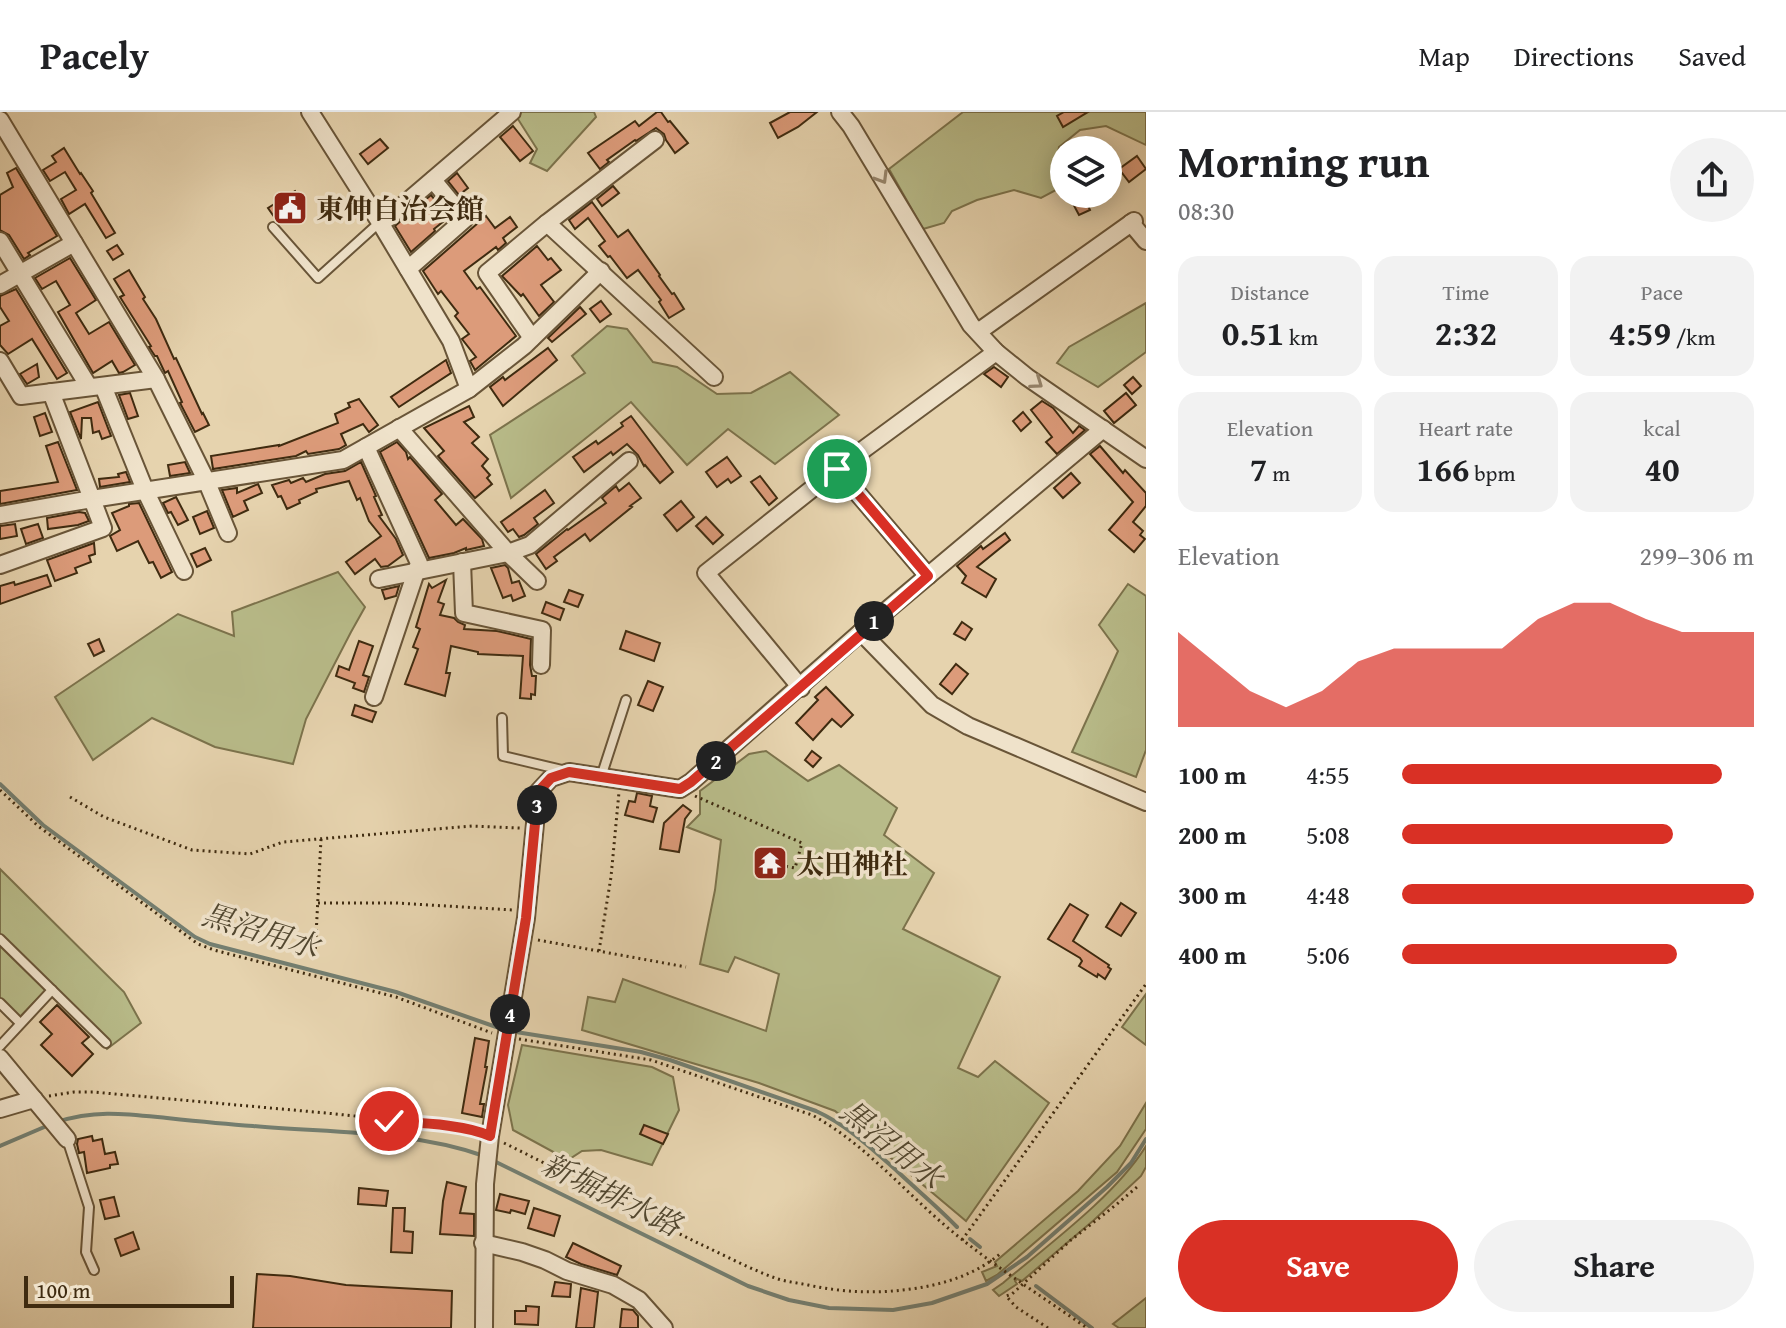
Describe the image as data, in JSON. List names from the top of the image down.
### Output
{
  "water": ["黒沼用水", "新堀排水路"],
  "places": {
    "public building": ["東伸自治会館"],
    "temple": ["太田神社"]
  },
  "scale_bar": "100 m",
  "page": {
    "header": "Pacely",
    "nav": ["Map", "Directions", "Saved"],
    "heading": ["Morning run", "08:30"],
    "stats": [
      ["Distance", "0.51 km"],
      ["Time", "2:32"],
      ["Pace", "4:59 /km"],
      ["Elevation", "7 m"],
      ["Heart rate", "166 bpm"],
      ["kcal", "40"]
    ],
    "chart": ["Elevation", "299–306 m"],
    "pins": [
      "1",
      "2",
      "3",
      "4"
    ],
    "list": [
      {
        "name": "100 m",
        "note": "4:55"
      },
      {
        "name": "200 m",
        "note": "5:08"
      },
      {
        "name": "300 m",
        "note": "4:48"
      },
      {
        "name": "400 m",
        "note": "5:06"
      }
    ],
    "buttons": ["Save", "Share"],
    "scale": "100 m"
  }
}
